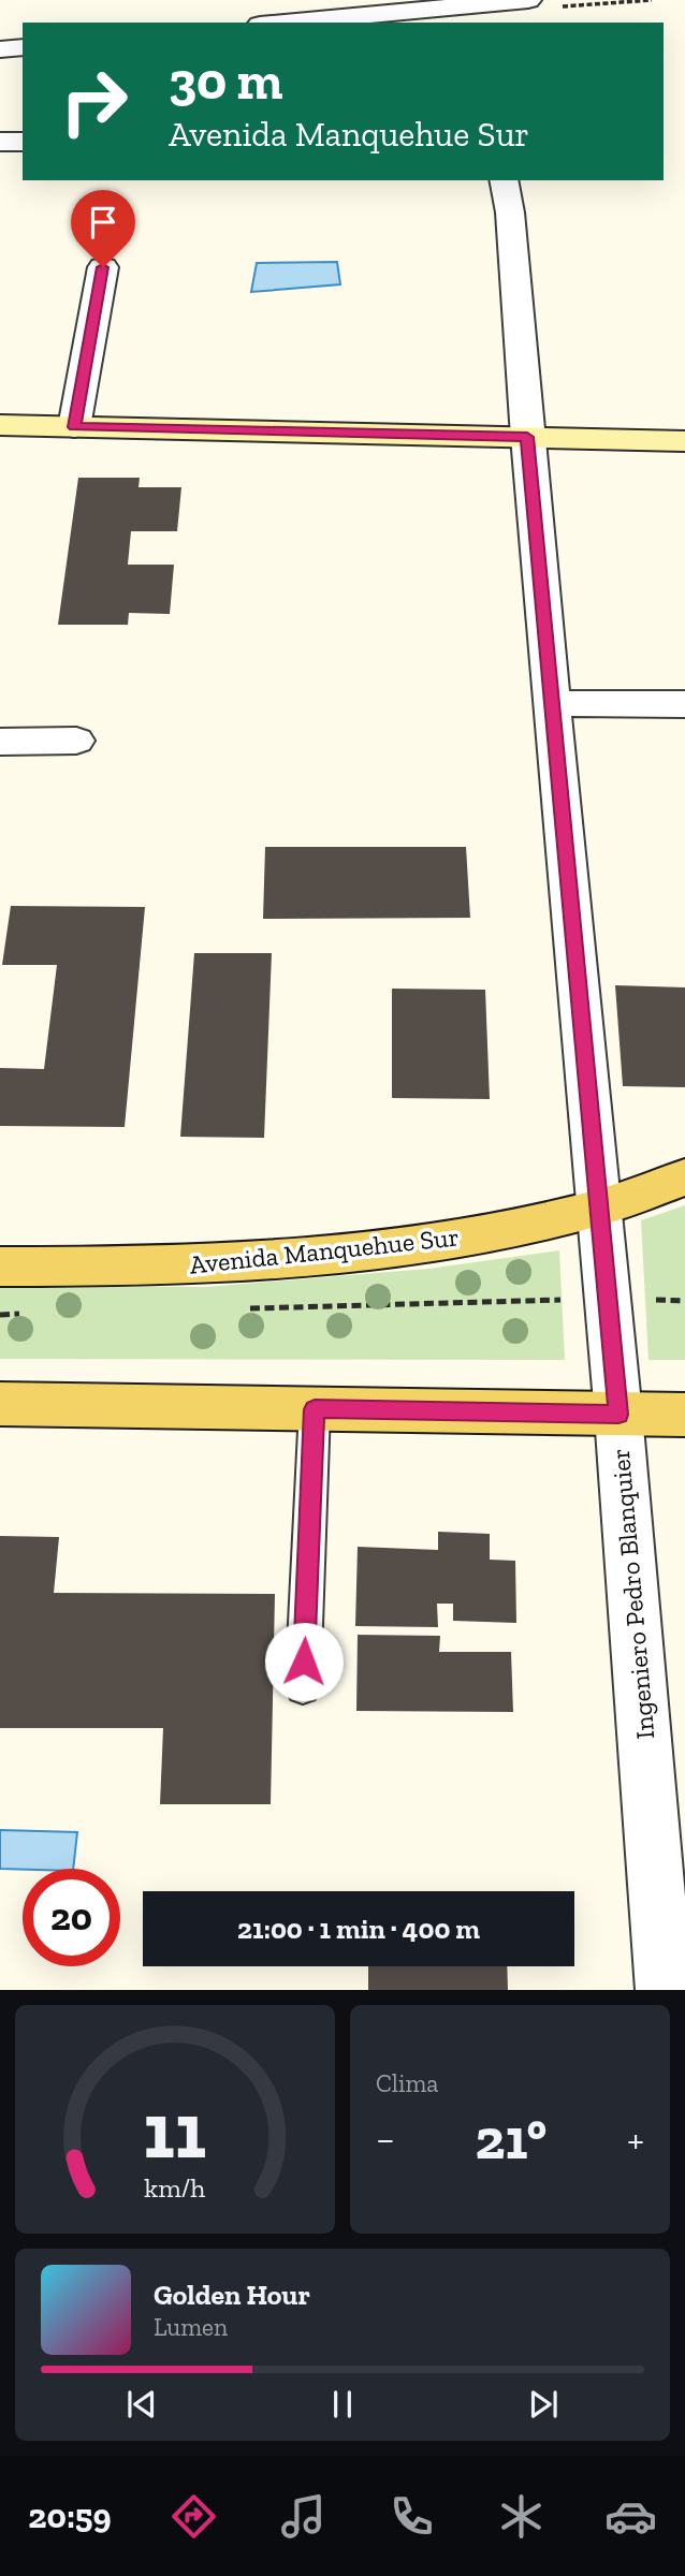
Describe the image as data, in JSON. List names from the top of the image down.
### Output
{
  "streets": {
    "main road": ["Avenida Manquehue Sur"],
    "street": ["Ingeniero Pedro Blanquier"]
  },
  "crossings": [
    ["Avenida Manquehue Sur", "Ingeniero Pedro Blanquier"]
  ],
  "page": {
    "turn": ["30 m", "Avenida Manquehue Sur"],
    "limit": "20",
    "trip": "21:00 · 1 min · 400 m",
    "tile": "Clima",
    "heat": ["−", "21°", "+"],
    "song": ["Golden Hour", "Lumen"],
    "tabs": "20:59",
    "gauge": ["11", "km/h"]
  }
}
